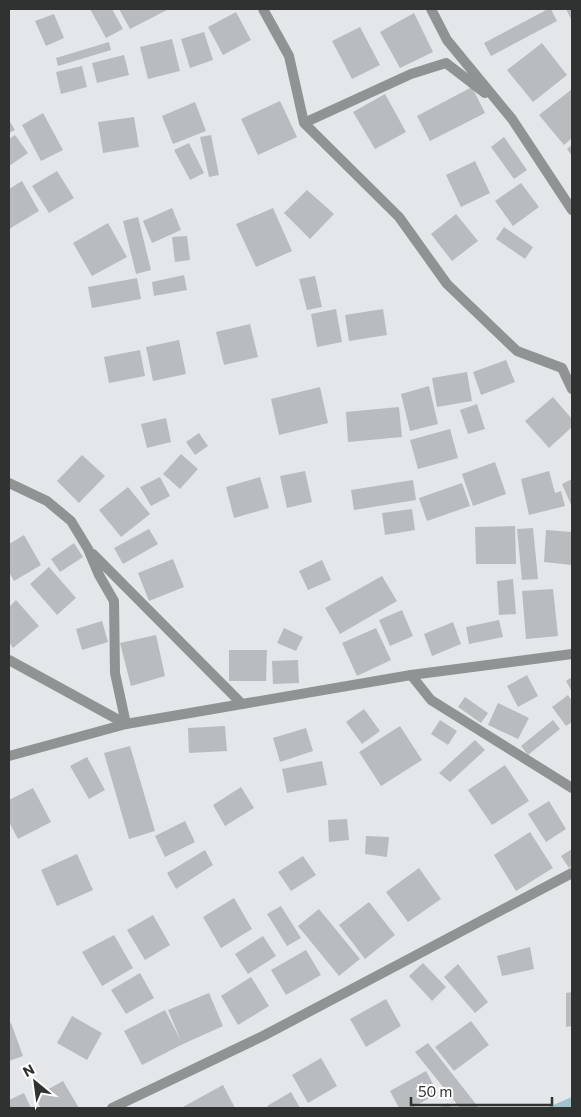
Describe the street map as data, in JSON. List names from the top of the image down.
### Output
{
  "scale_bar": "50 m",
  "north": "top left"
}
